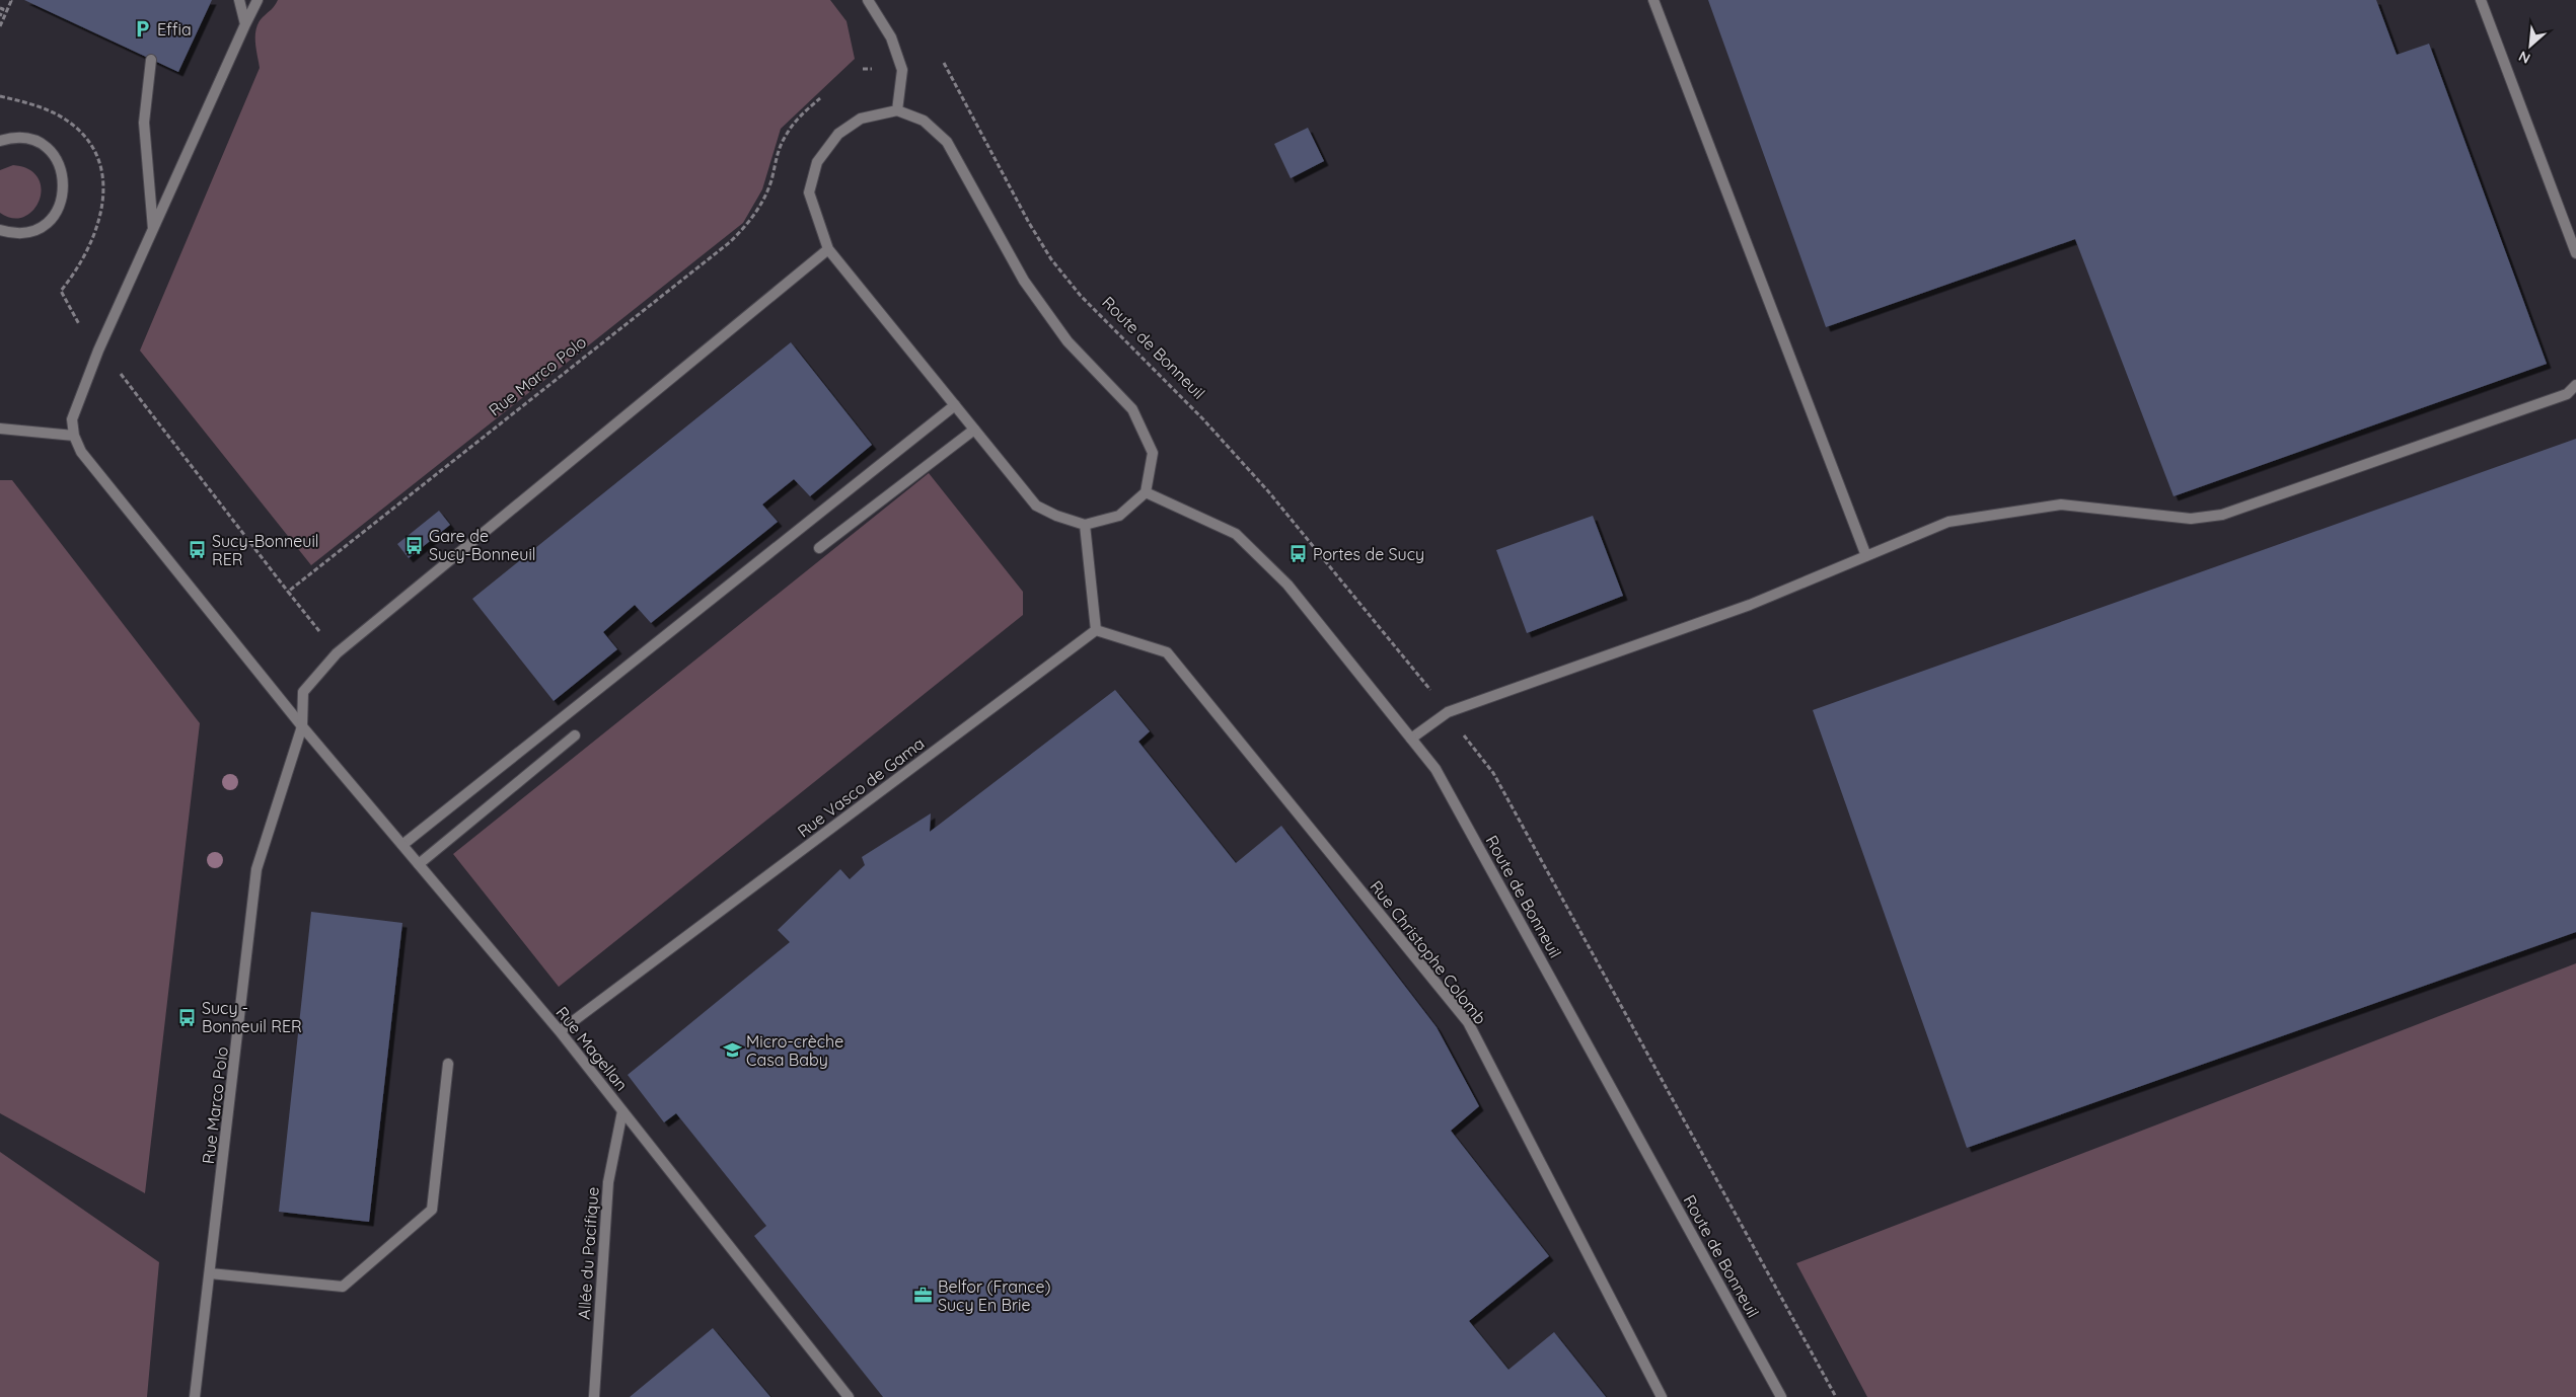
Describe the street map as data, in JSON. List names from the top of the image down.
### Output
{
  "streets": {
    "street": [
      "Route de Bonneuil",
      "Rue Marco Polo",
      "Rue Vasco de Gama",
      "Rue Christophe Colomb",
      "Rue Magellan",
      "Allée du Pacifique"
    ]
  },
  "crossings": [
    ["Rue Marco Polo", "Rue Magellan"],
    ["Rue Vasco de Gama", "Rue Christophe Colomb"],
    ["Rue Vasco de Gama", "Rue Magellan"],
    ["Rue Magellan", "Allée du Pacifique"]
  ],
  "places": {
    "parking": ["Effia"],
    "bus stop": [
      "Gare de Sucy-Bonneuil",
      "Sucy-Bonneuil RER",
      "Portes de Sucy",
      "Sucy - Bonneuil RER"
    ],
    "school or university": ["Micro-crèche Casa Baby"],
    "office": ["Belfor (France) Sucy En Brie"]
  },
  "north": "bottom left"
}
